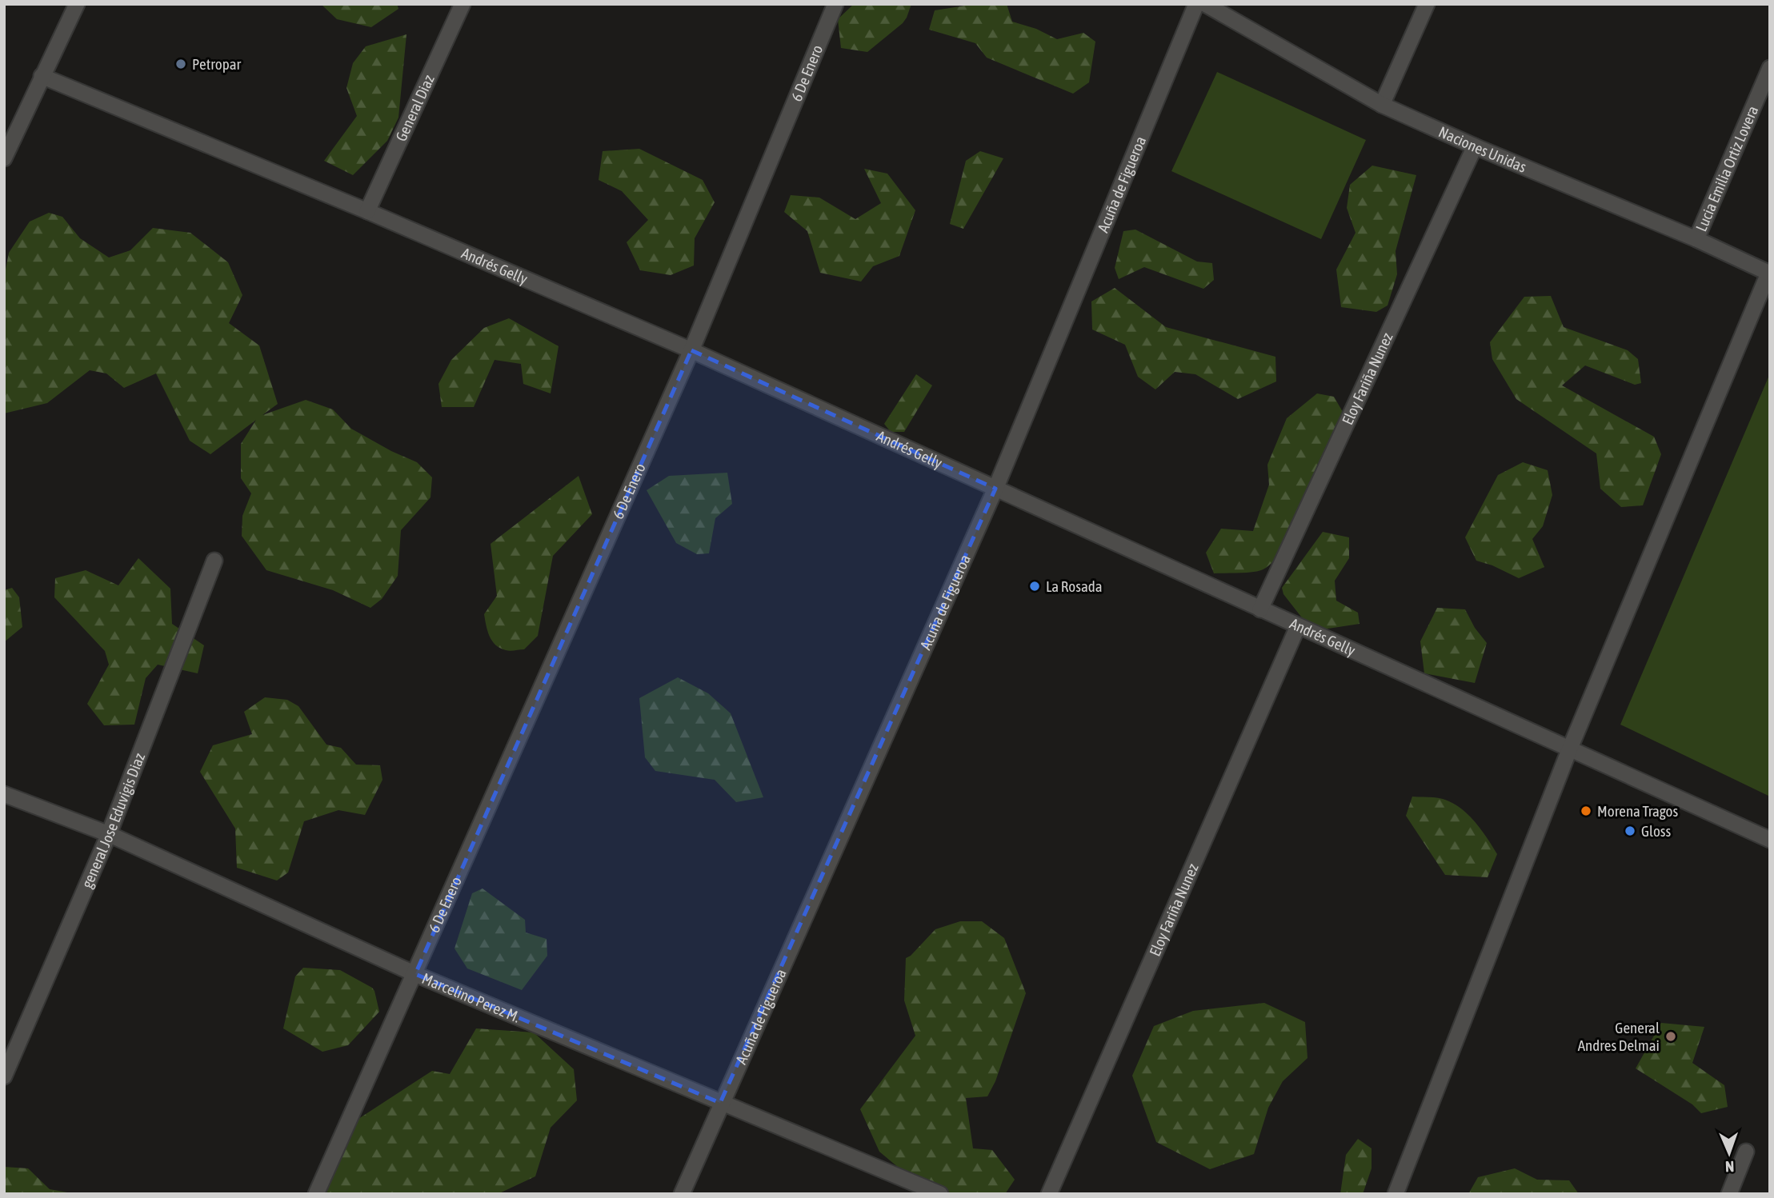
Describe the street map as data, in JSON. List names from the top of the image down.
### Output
{
  "streets": {
    "street": [
      "6 De Enero",
      "General Diaz",
      "Naciones Unidas",
      "Lucia Emilia Ortiz Lovera",
      "Acuña de Figueroa",
      "Andrés Gelly",
      "Eloy Fariña Nunez",
      "general Jose Eduvigis Diaz",
      "Marcelino Perez M."
    ]
  },
  "crossings": [
    ["6 De Enero", "Andrés Gelly"],
    ["6 De Enero", "Marcelino Perez M."],
    ["General Diaz", "Andrés Gelly"],
    ["Naciones Unidas", "Lucia Emilia Ortiz Lovera"],
    ["Naciones Unidas", "Eloy Fariña Nunez"],
    ["Acuña de Figueroa", "Andrés Gelly"],
    ["Acuña de Figueroa", "Marcelino Perez M."],
    ["Andrés Gelly", "Eloy Fariña Nunez"],
    ["general Jose Eduvigis Diaz", "Marcelino Perez M."]
  ],
  "places": [
    "Petropar",
    "La Rosada",
    "Morena Tragos",
    "Gloss",
    "General Andres Delmai"
  ],
  "north": "bottom"
}
